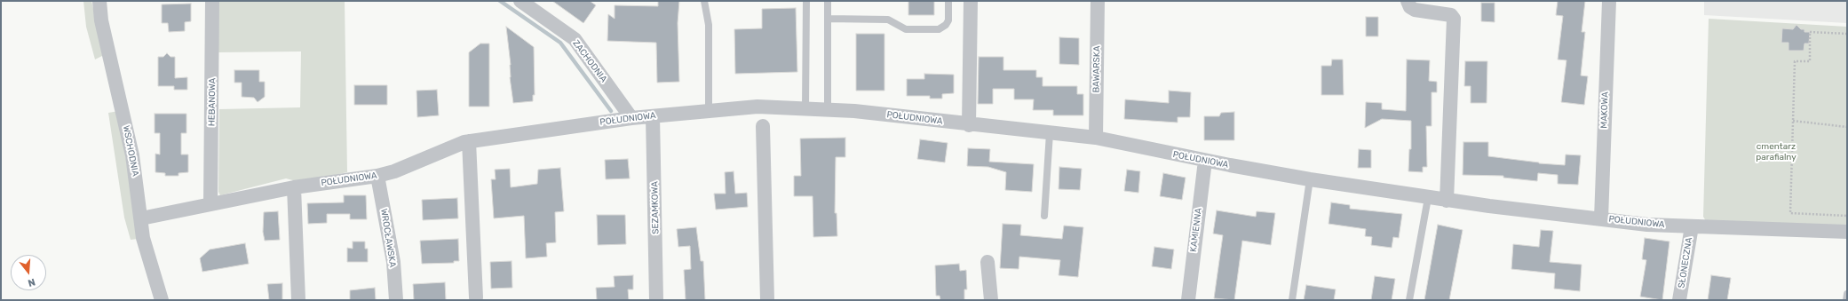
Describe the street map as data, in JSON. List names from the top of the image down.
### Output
{
  "streets": {
    "street": [
      "ZACHODNIA",
      "BAWARSKA",
      "HEBANOWA",
      "MAKOWA",
      "POŁUDNIOWA",
      "WSCHODNIA",
      "SEZAMKOWA",
      "KAMIENNA",
      "WROCŁAWSKA",
      "SŁONECZNA"
    ]
  },
  "crossings": [
    ["ZACHODNIA", "POŁUDNIOWA"],
    ["BAWARSKA", "POŁUDNIOWA"],
    ["HEBANOWA", "POŁUDNIOWA"],
    ["MAKOWA", "POŁUDNIOWA"],
    ["POŁUDNIOWA", "WSCHODNIA"],
    ["POŁUDNIOWA", "SEZAMKOWA"],
    ["POŁUDNIOWA", "KAMIENNA"],
    ["POŁUDNIOWA", "WROCŁAWSKA"],
    ["POŁUDNIOWA", "SŁONECZNA"]
  ],
  "parks": ["cmentarz parafialny"],
  "north": "bottom"
}
